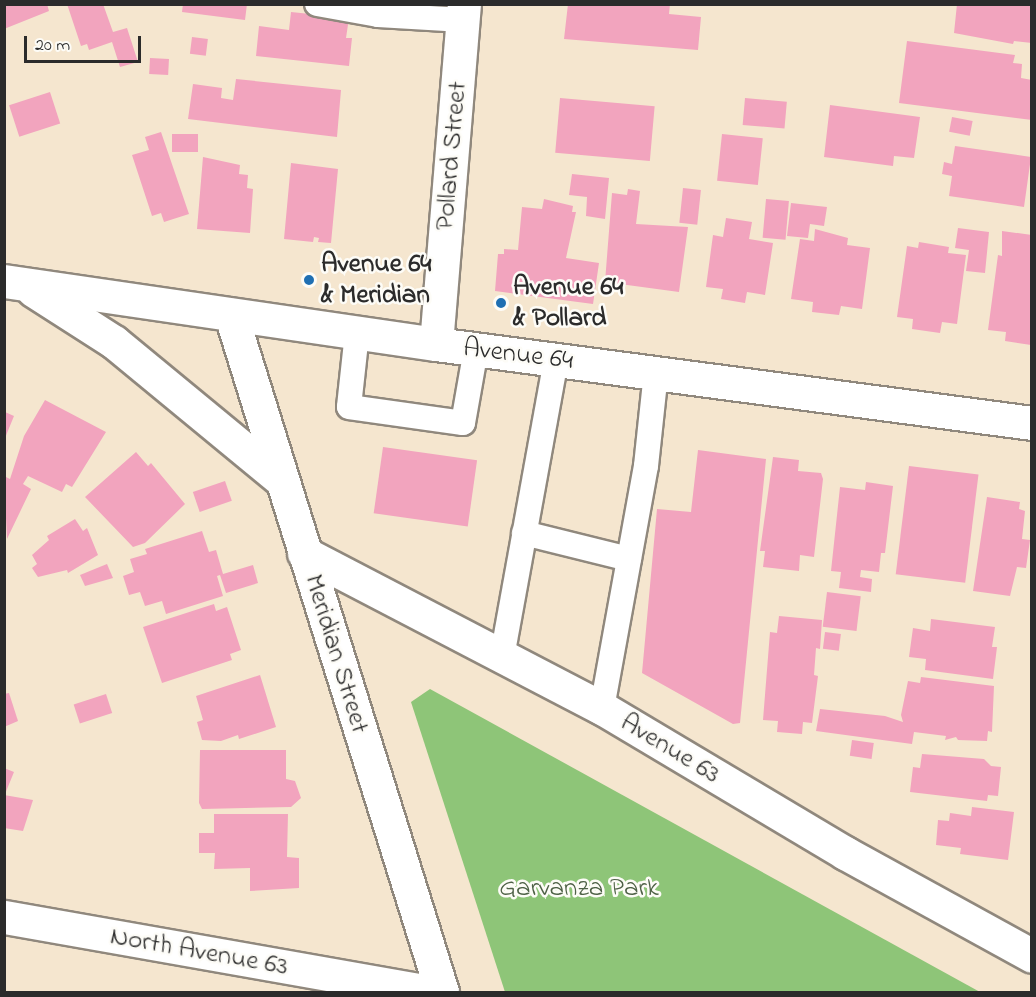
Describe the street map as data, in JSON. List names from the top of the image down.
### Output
{
  "streets": {
    "street": [
      "Pollard Street",
      "Avenue 64",
      "Meridian Street",
      "Avenue 63",
      "North Avenue 63"
    ]
  },
  "crossings": [
    ["Pollard Street", "Avenue 64"],
    ["Avenue 64", "Meridian Street"],
    ["Meridian Street", "Avenue 63"]
  ],
  "parks": ["Garvanza Park"],
  "places": ["Avenue 64 & Meridian", "Avenue 64 & Pollard"],
  "scale_bar": "20 m"
}
